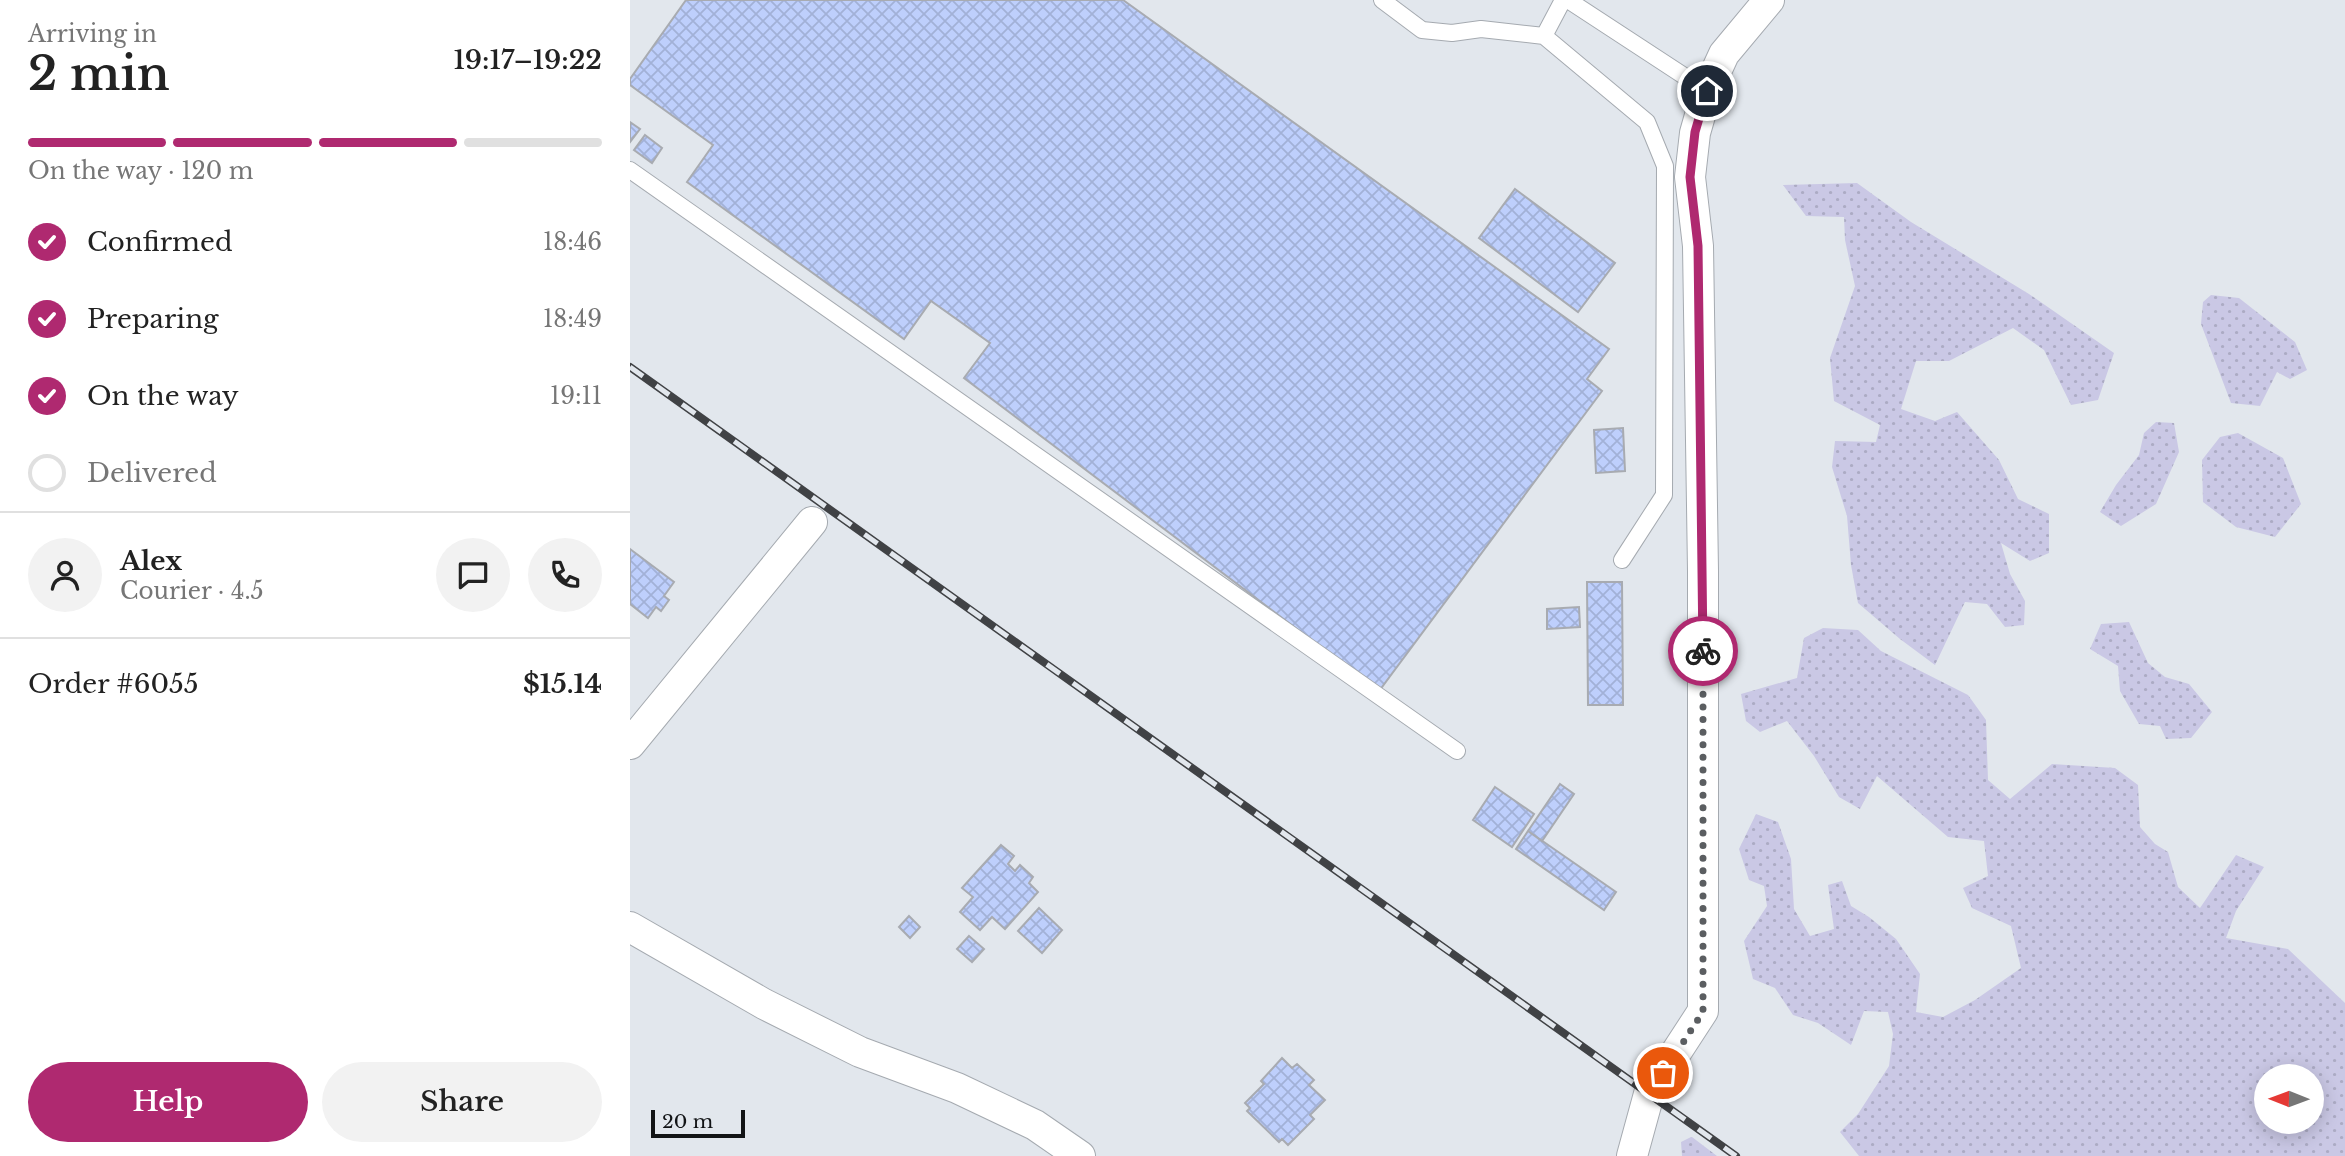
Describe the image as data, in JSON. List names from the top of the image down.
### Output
{
  "scale_bar": "20 m",
  "north": "left",
  "page": {
    "heading": ["2 min", "Arriving in", "19:17–19:22"],
    "panel": [
      "Alex",
      "Courier · 4.5",
      "Order #6055",
      "$15.14"
    ],
    "bar": "On the way · 120 m",
    "list": [
      ["Confirmed", "18:46"],
      ["Preparing", "18:49"],
      ["On the way", "19:11"],
      "Delivered"
    ],
    "buttons": ["Help", "Share"],
    "scale": "20 m"
  }
}
